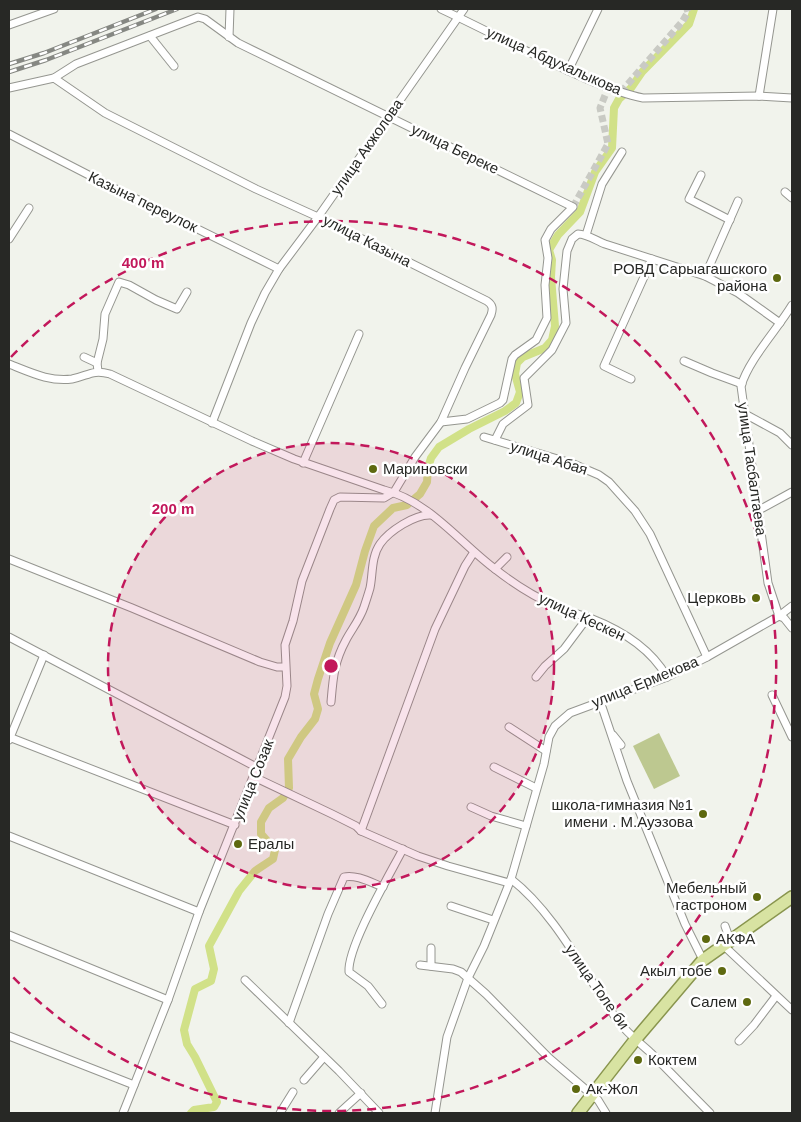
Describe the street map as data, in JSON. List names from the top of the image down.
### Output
{
  "streets": {
    "street": [
      "улица Абдухалыкова",
      "улица Акжолова",
      "улица Береке",
      "Казына переулок",
      "улица Казына",
      "улица Абая",
      "улица Тасбалтаева",
      "улица Кескен",
      "улица Ермекова",
      "улица Созак",
      "улица Толе би"
    ]
  },
  "crossings": [
    ["улица Абдухалыкова", "улица Акжолова"],
    ["улица Акжолова", "улица Береке"],
    ["улица Акжолова", "Казына переулок"],
    ["улица Акжолова", "улица Казына"],
    ["улица Акжолова", "улица Кескен"],
    ["улица Береке", "улица Казына"],
    ["улица Казына", "улица Кескен"],
    ["улица Казына", "улица Созак"],
    ["улица Абая", "улица Ермекова"],
    ["улица Тасбалтаева", "улица Ермекова"],
    ["улица Кескен", "улица Ермекова"],
    ["улица Кескен", "улица Созак"],
    ["улица Ермекова", "улица Толе би"],
    ["улица Созак", "улица Толе би"]
  ],
  "places": [
    "РОВД Сарыагашского района",
    "Мариновски",
    "Церковь",
    "школа-гимназия №1 имени . М.Ауэзова",
    "Ералы",
    "Мебельный гастроном",
    "АКФА",
    "Акыл тобе",
    "Салем",
    "Коктем",
    "Ак-Жол"
  ],
  "rings": ["400 m", "200 m"]
}
